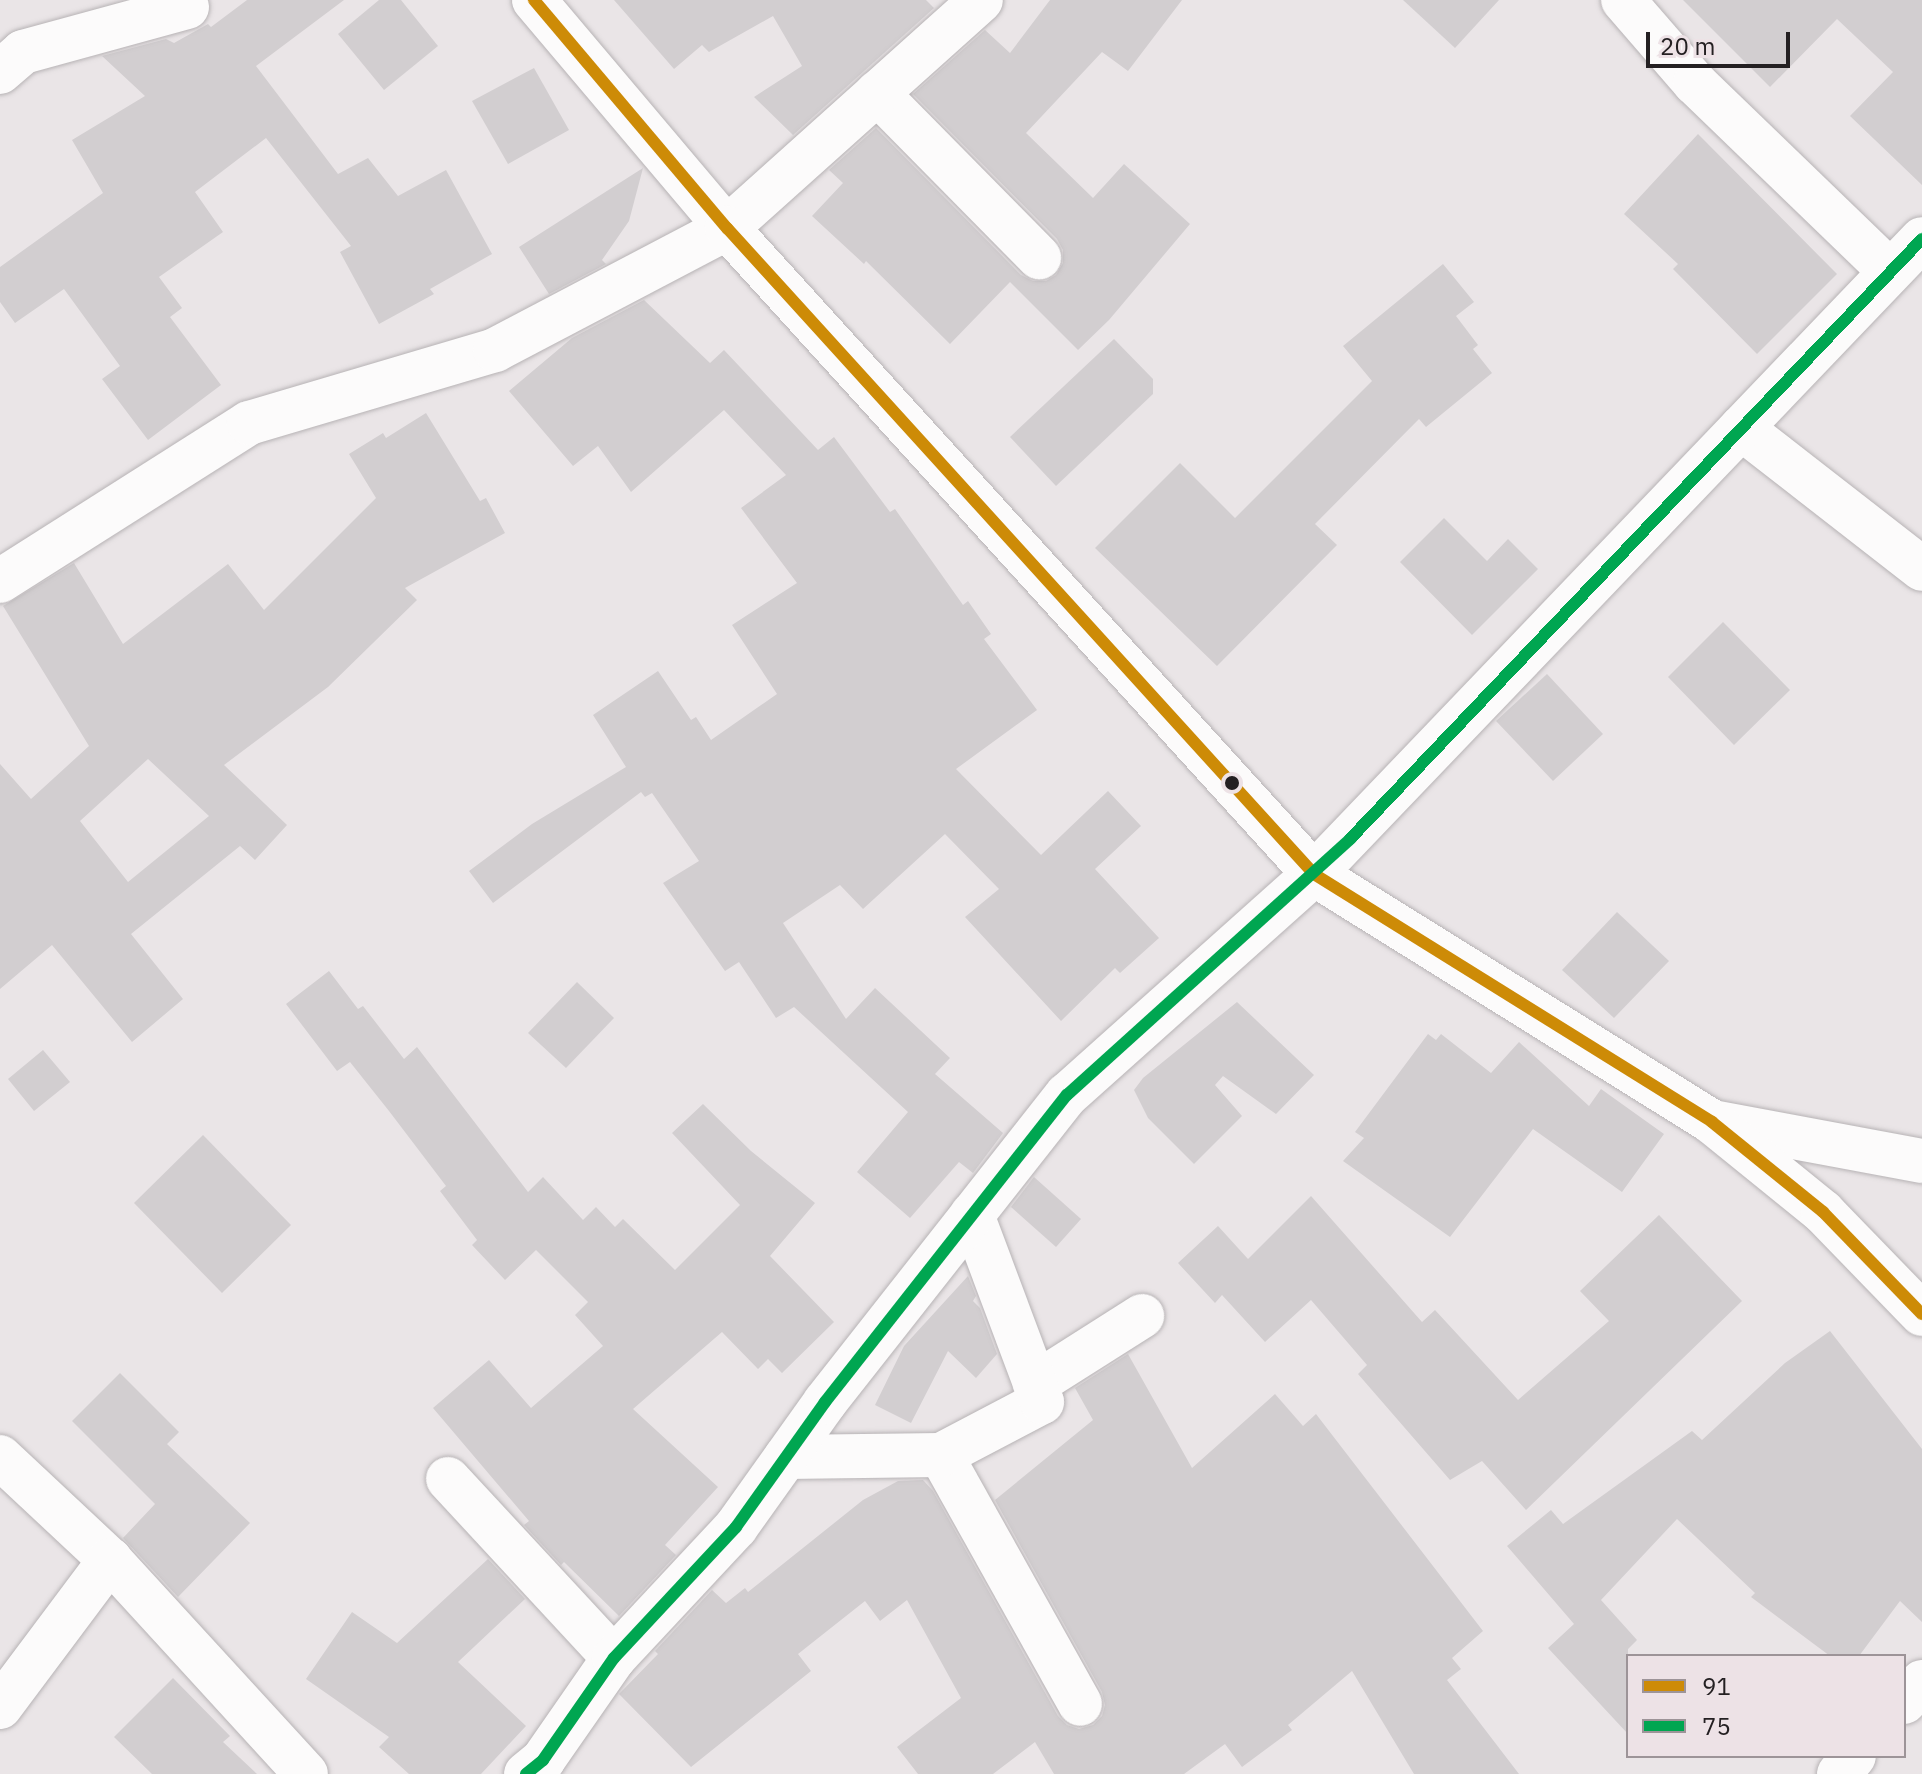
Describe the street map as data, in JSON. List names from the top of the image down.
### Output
{
  "lines": ["transit line 91", "transit line 75"],
  "legend": ["91", "75"],
  "scale_bar": "20 m"
}
